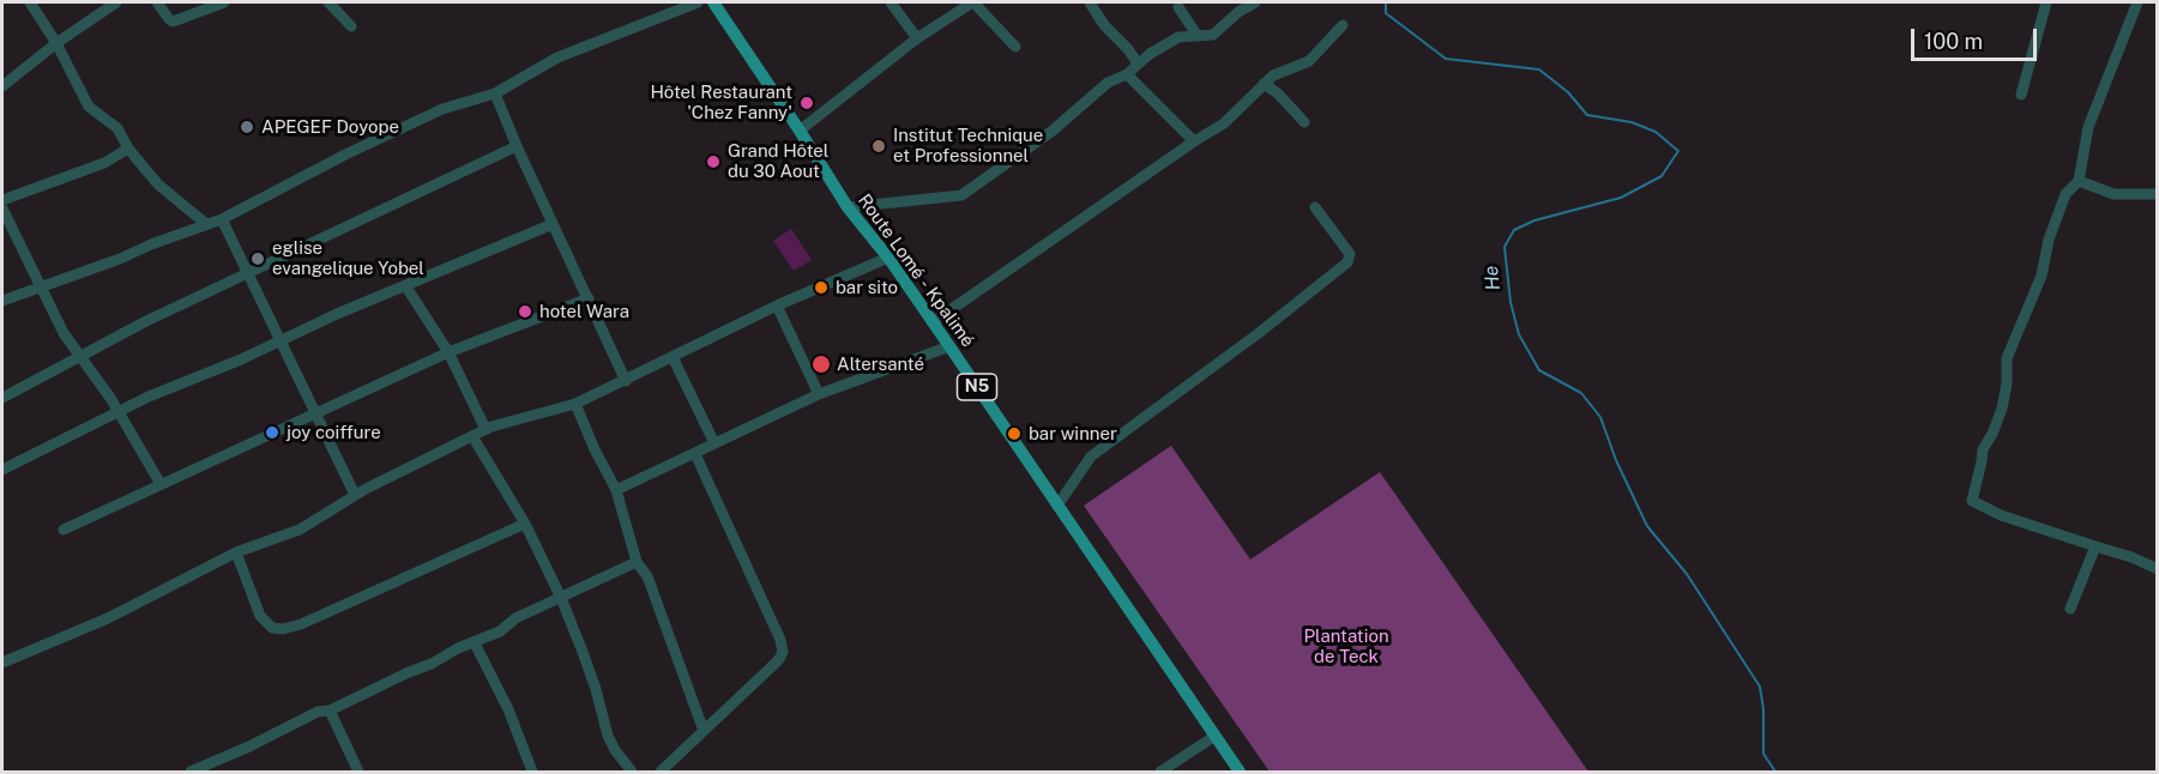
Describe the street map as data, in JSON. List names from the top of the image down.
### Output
{
  "streets": {
    "main road": ["Route Lomé - Kpalimé", "N5"]
  },
  "water": ["He"],
  "parks": ["Plantation de Teck"],
  "places": [
    "Hôtel Restaurant 'Chez Fanny'",
    "APEGEF Doyope",
    "Institut Technique et Professionnel",
    "Grand Hôtel du 30 Aout",
    "eglise evangelique Yobel",
    "bar sito",
    "hotel Wara",
    "Altersanté",
    "joy coiffure",
    "bar winner"
  ],
  "scale_bar": "100 m"
}
